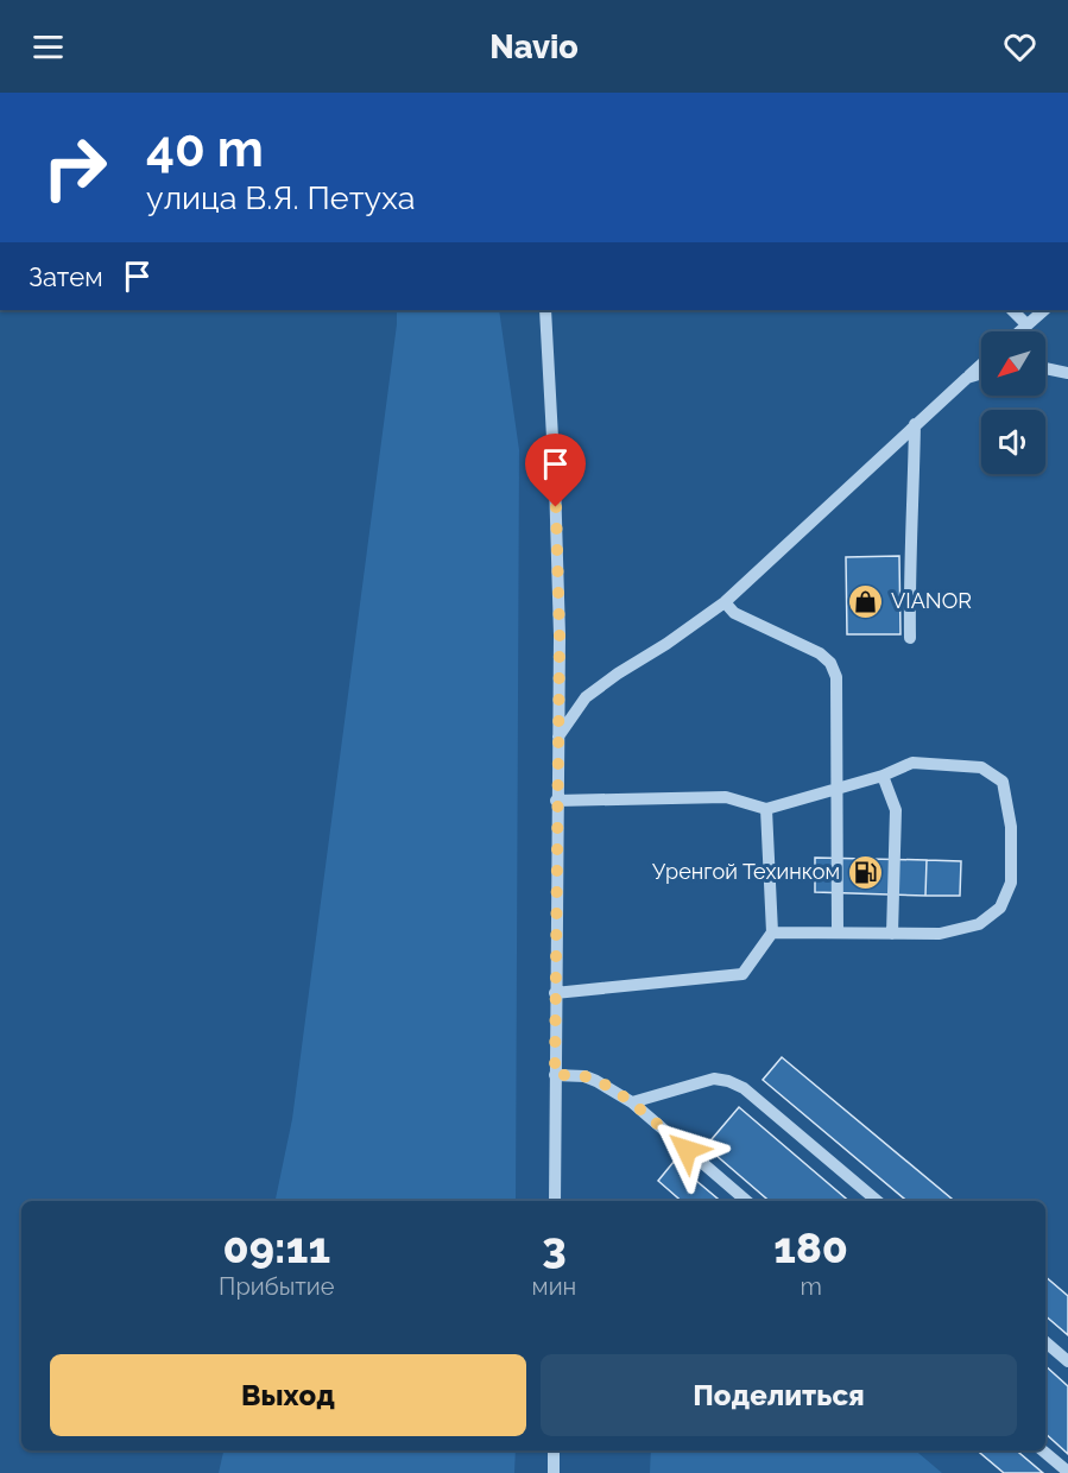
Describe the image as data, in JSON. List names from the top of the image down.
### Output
{
  "places": {
    "shop": ["VIANOR"],
    "fuel station": ["Уренгой Техинком"]
  },
  "north": "bottom left",
  "page": {
    "header": "Navio",
    "turn": ["40 m", "улица В.Я. Петуха"],
    "then": "Затем",
    "eta": [
      "09:11",
      "Прибытие",
      "3",
      "мин",
      "180",
      "m"
    ],
    "buttons": ["Выход", "Поделиться"]
  }
}
